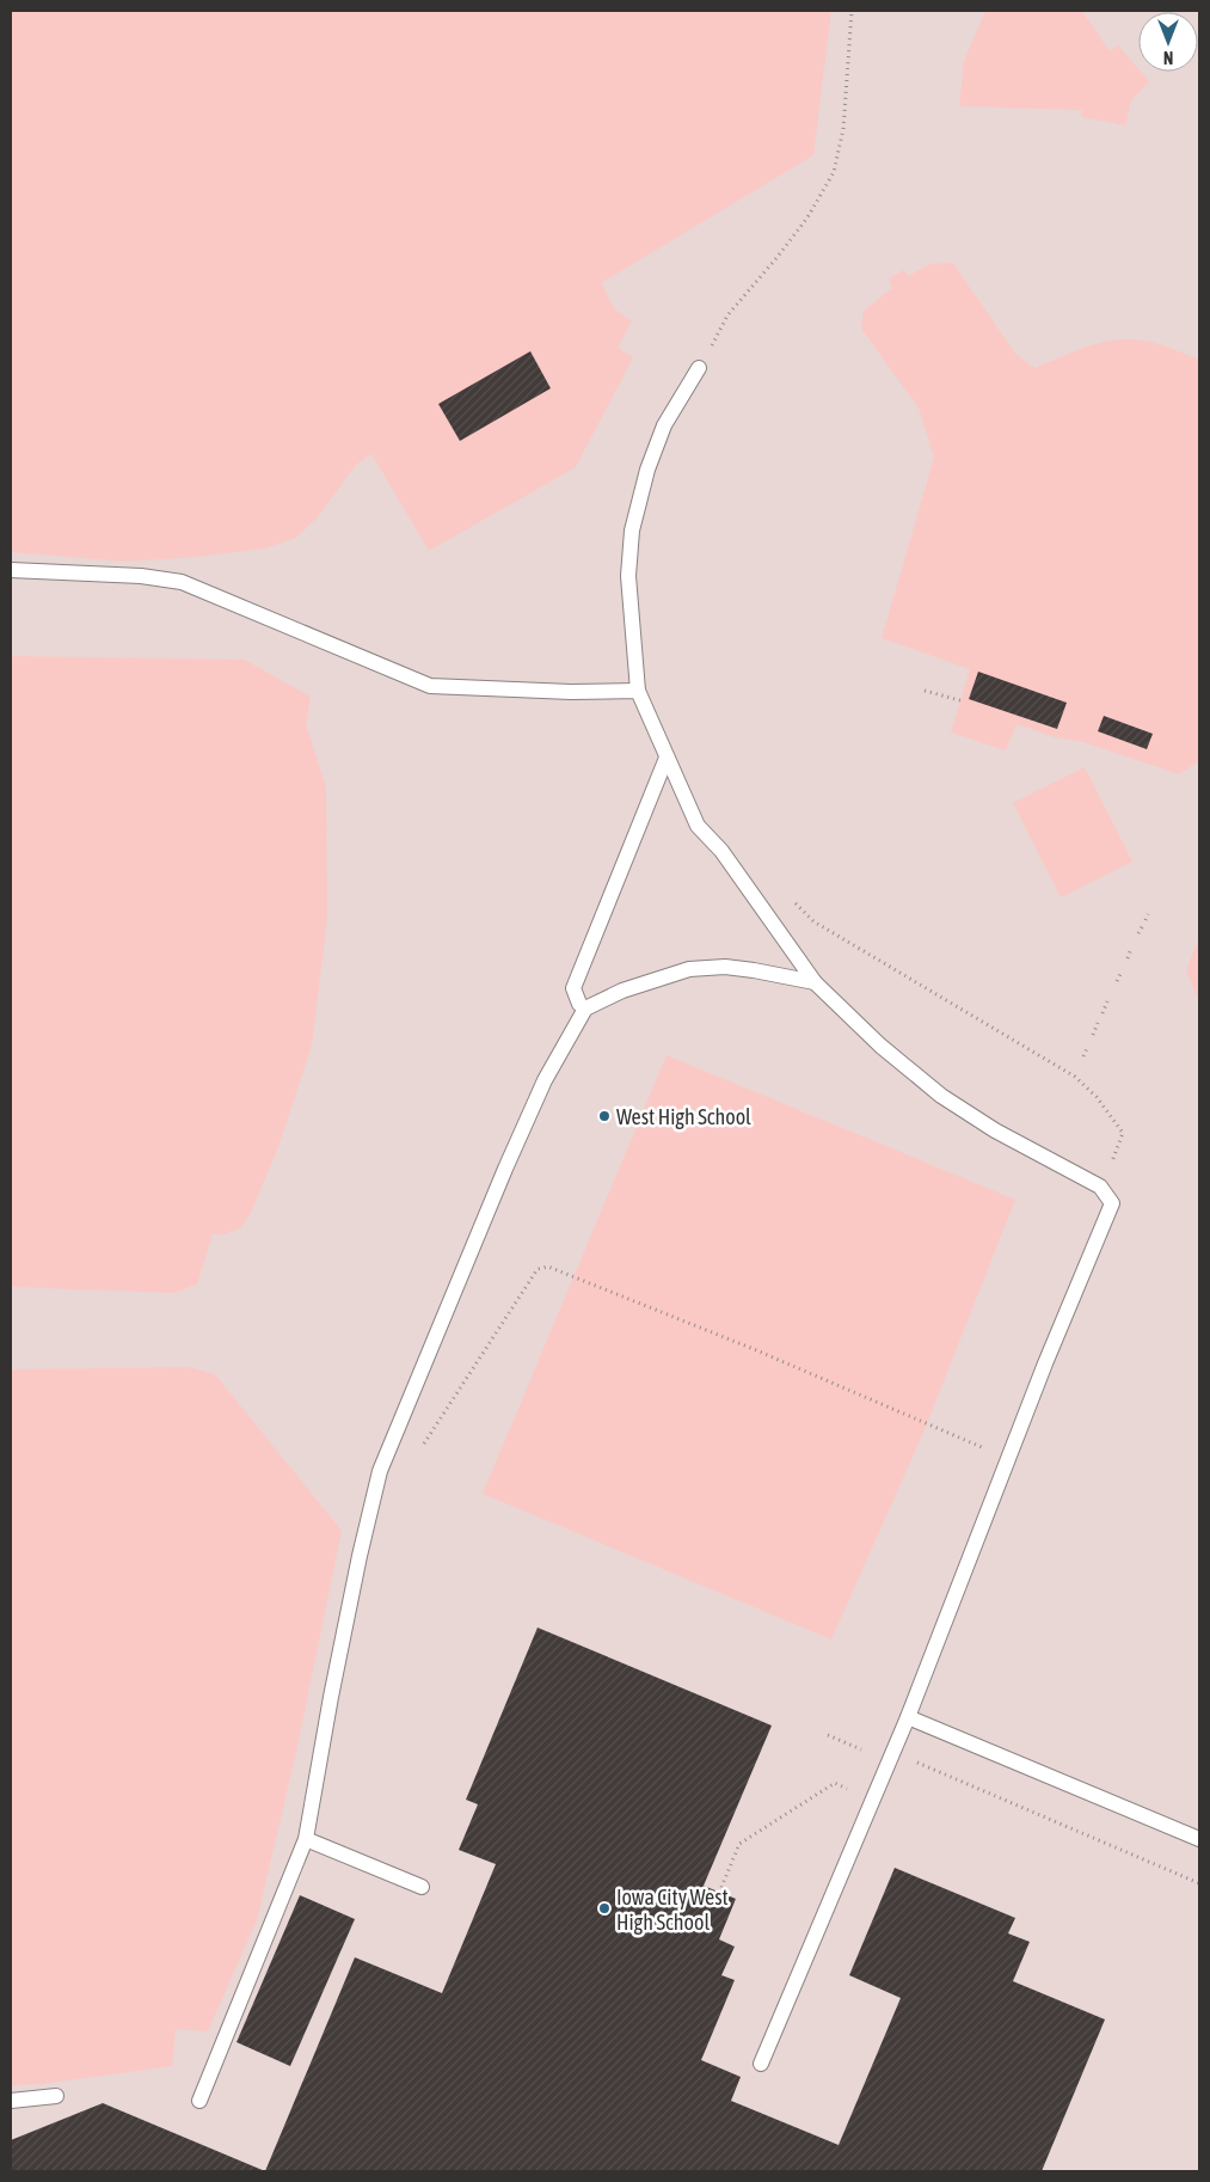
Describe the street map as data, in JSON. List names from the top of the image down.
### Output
{
  "places": ["West High School", "Iowa City West High School"],
  "north": "bottom"
}
